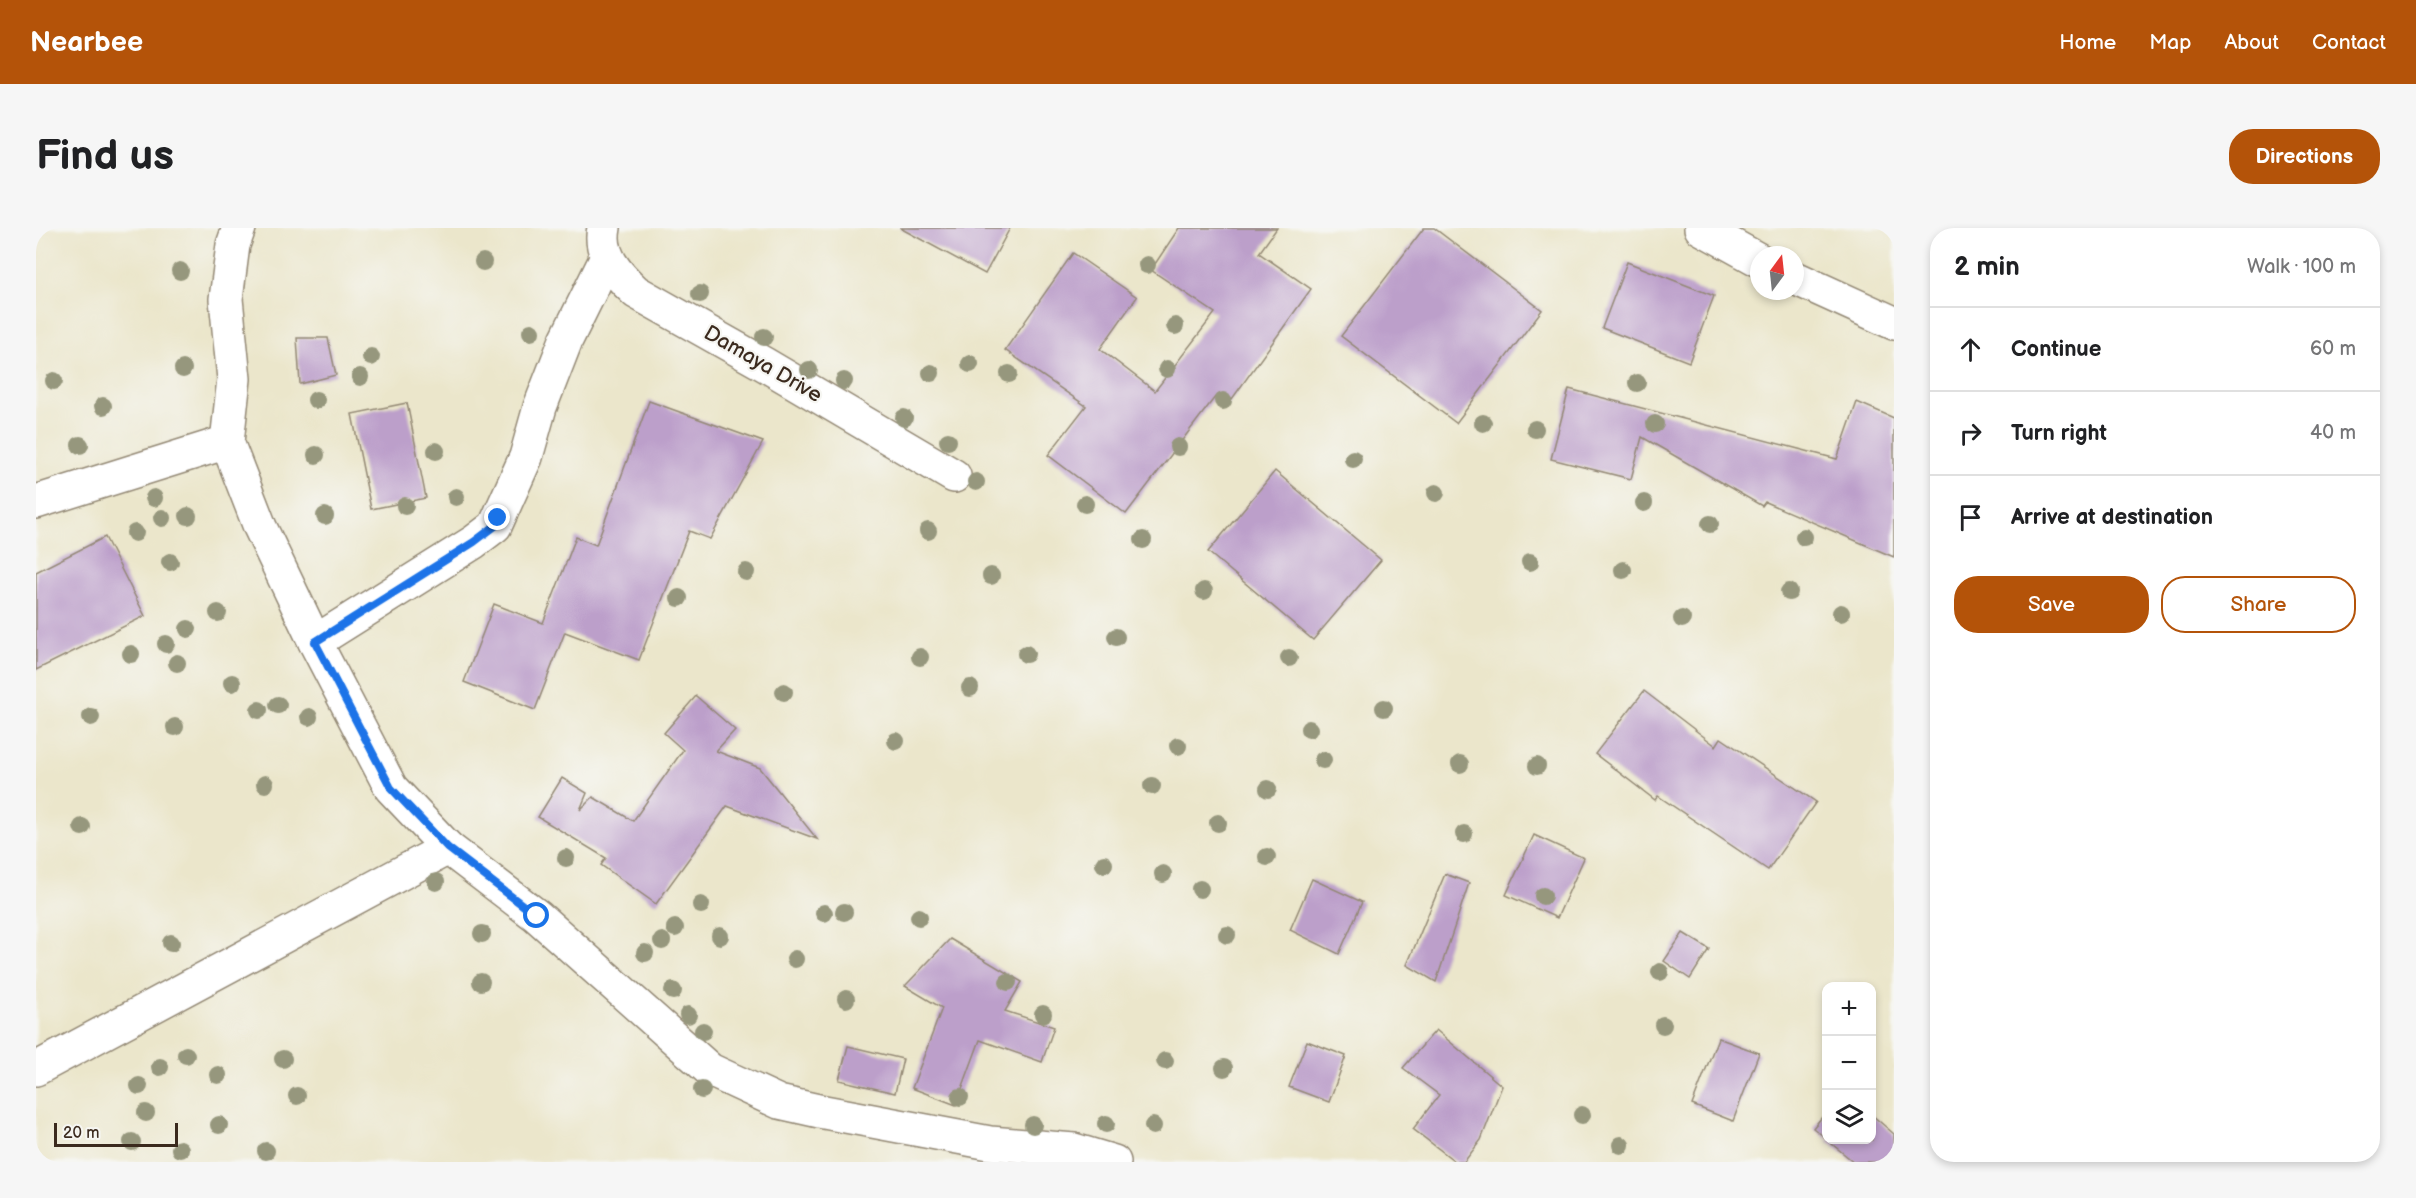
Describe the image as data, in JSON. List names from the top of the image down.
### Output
{
  "streets": {
    "street": ["Damaya Drive"]
  },
  "scale_bar": "20 m",
  "north": "top",
  "page": {
    "header": "Nearbee",
    "nav": [
      "Home",
      "Map",
      "About",
      "Contact"
    ],
    "buttons": [
      "Directions",
      ["Save", "Share"]
    ],
    "title": "Find us",
    "heading": ["2 min", "Walk · 100 m"],
    "list": [
      ["Continue", "60 m"],
      ["Turn right", "40 m"],
      "Arrive at destination"
    ],
    "map_buttons": ["+", "−"],
    "scale": "20 m"
  }
}
